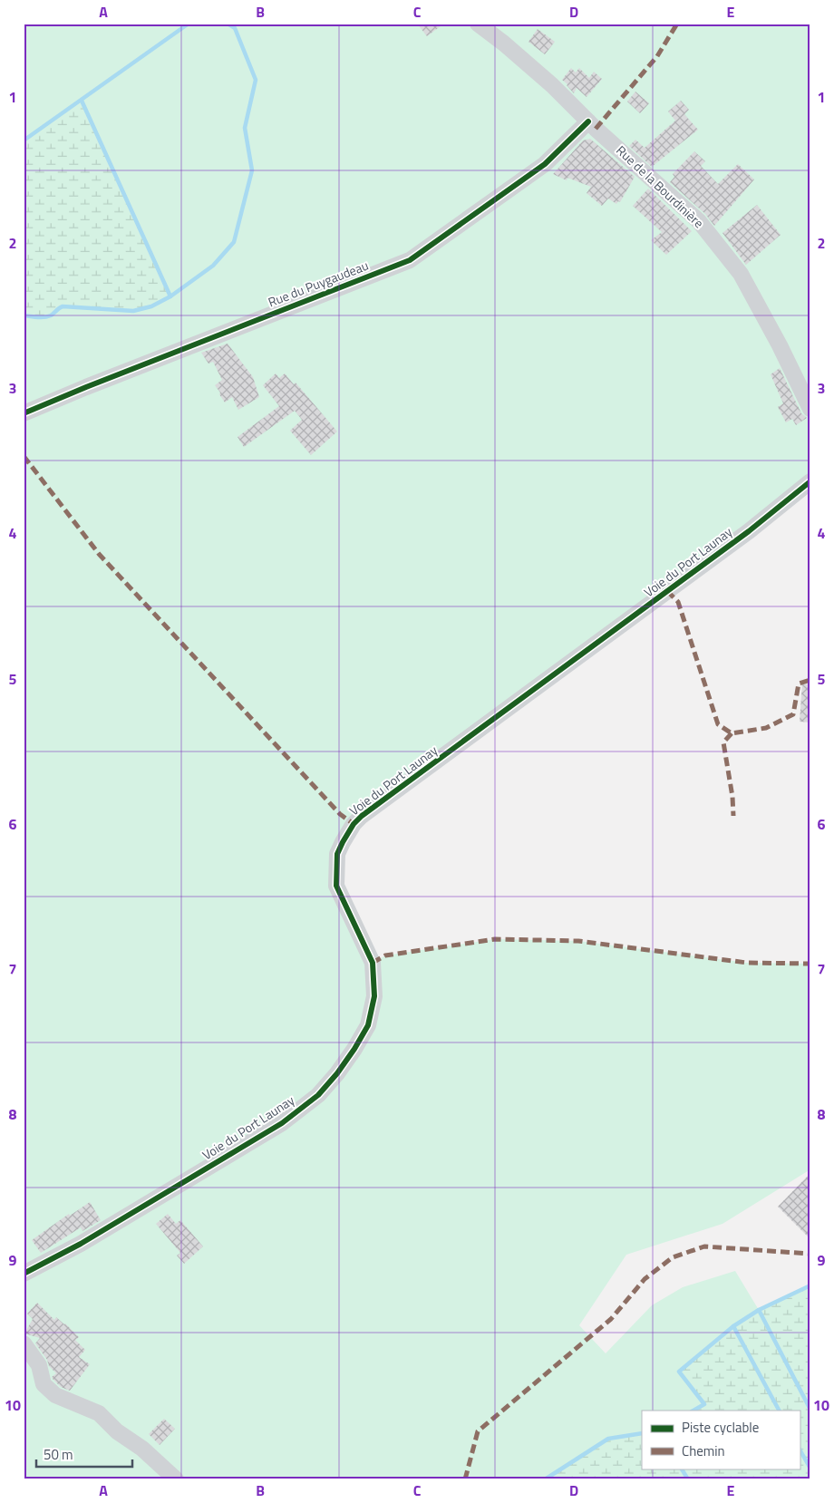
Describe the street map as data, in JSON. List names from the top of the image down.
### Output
{
  "streets": {
    "street": ["Rue de la Bourdinière", "Rue du Puygaudeau", "Voie du Port Launay"]
  },
  "crossings": [
    ["Rue de la Bourdinière", "Rue du Puygaudeau"]
  ],
  "legend": ["Piste cyclable", "Chemin"],
  "scale_bar": "50 m",
  "grid": {
    "columns": [
      "A",
      "B",
      "C",
      "D",
      "E"
    ],
    "rows": [
      "1",
      "2",
      "3",
      "4",
      "5",
      "6",
      "7",
      "8",
      "9",
      "10"
    ]
  }
}
